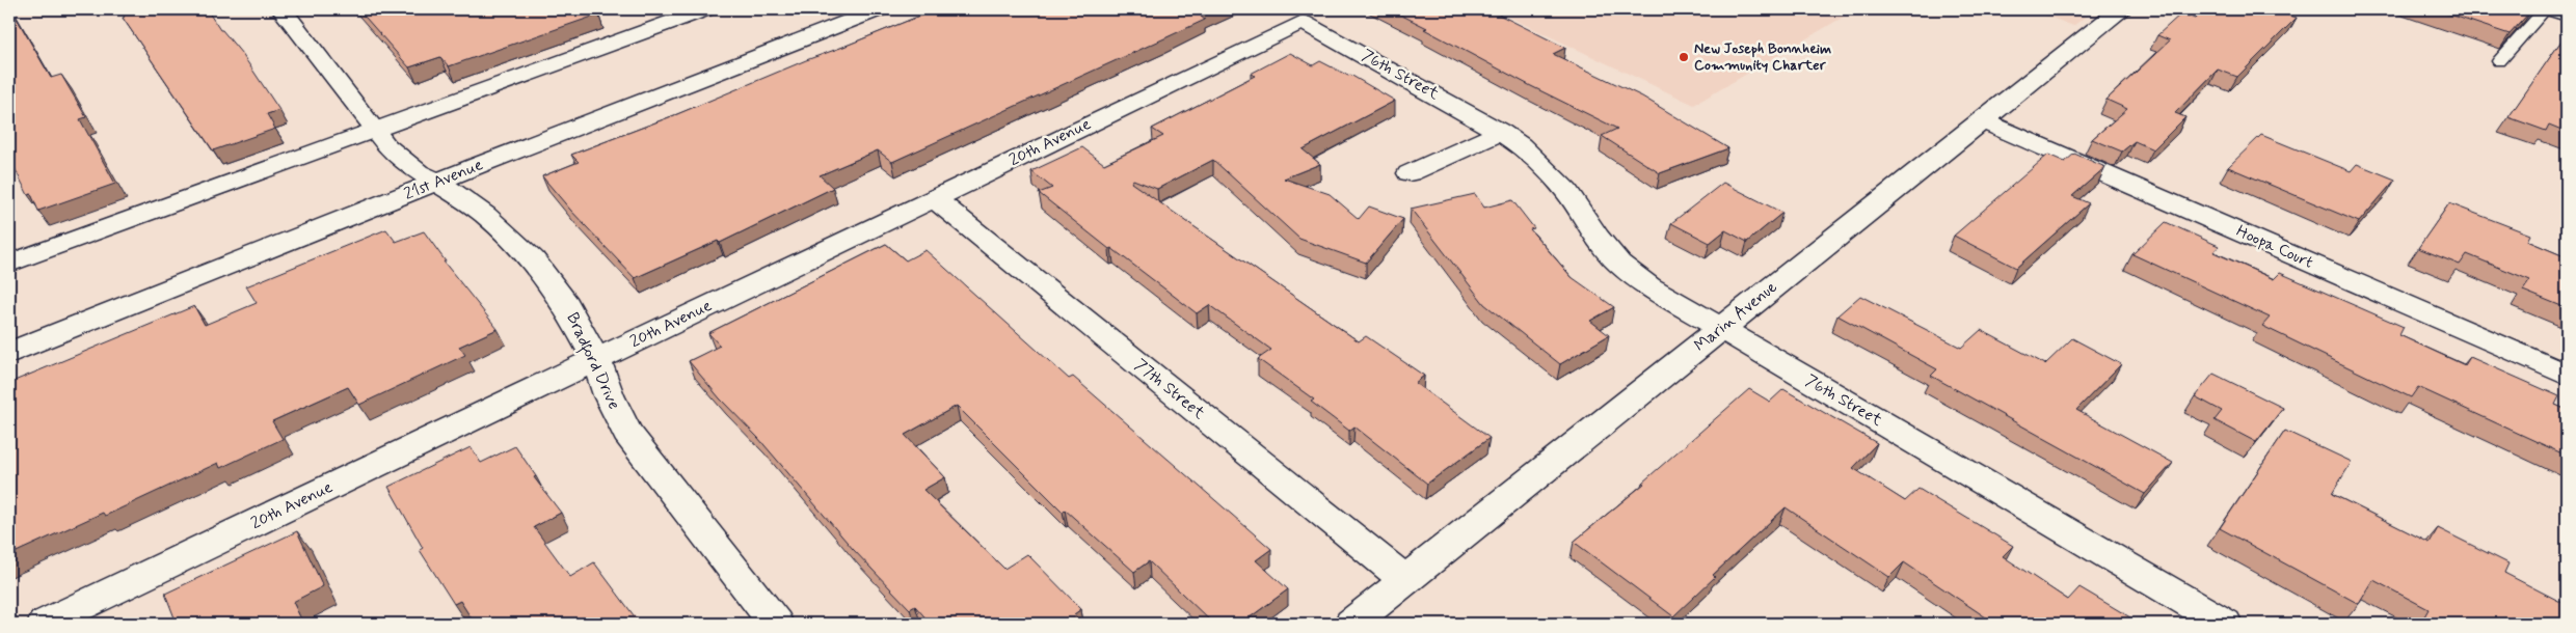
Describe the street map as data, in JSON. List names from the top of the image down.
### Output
{
  "streets": {
    "street": [
      "76th Street",
      "20th Avenue",
      "21st Avenue",
      "Hoopa Court",
      "Marin Avenue",
      "Bradford Drive",
      "77th Street"
    ]
  },
  "crossings": [
    ["76th Street", "20th Avenue"],
    ["76th Street", "Marin Avenue"],
    ["20th Avenue", "Bradford Drive"],
    ["20th Avenue", "77th Street"],
    ["21st Avenue", "Bradford Drive"],
    ["Hoopa Court", "Marin Avenue"],
    ["Marin Avenue", "77th Street"]
  ],
  "places": ["New Joseph Bonnheim Community Charter"]
}
